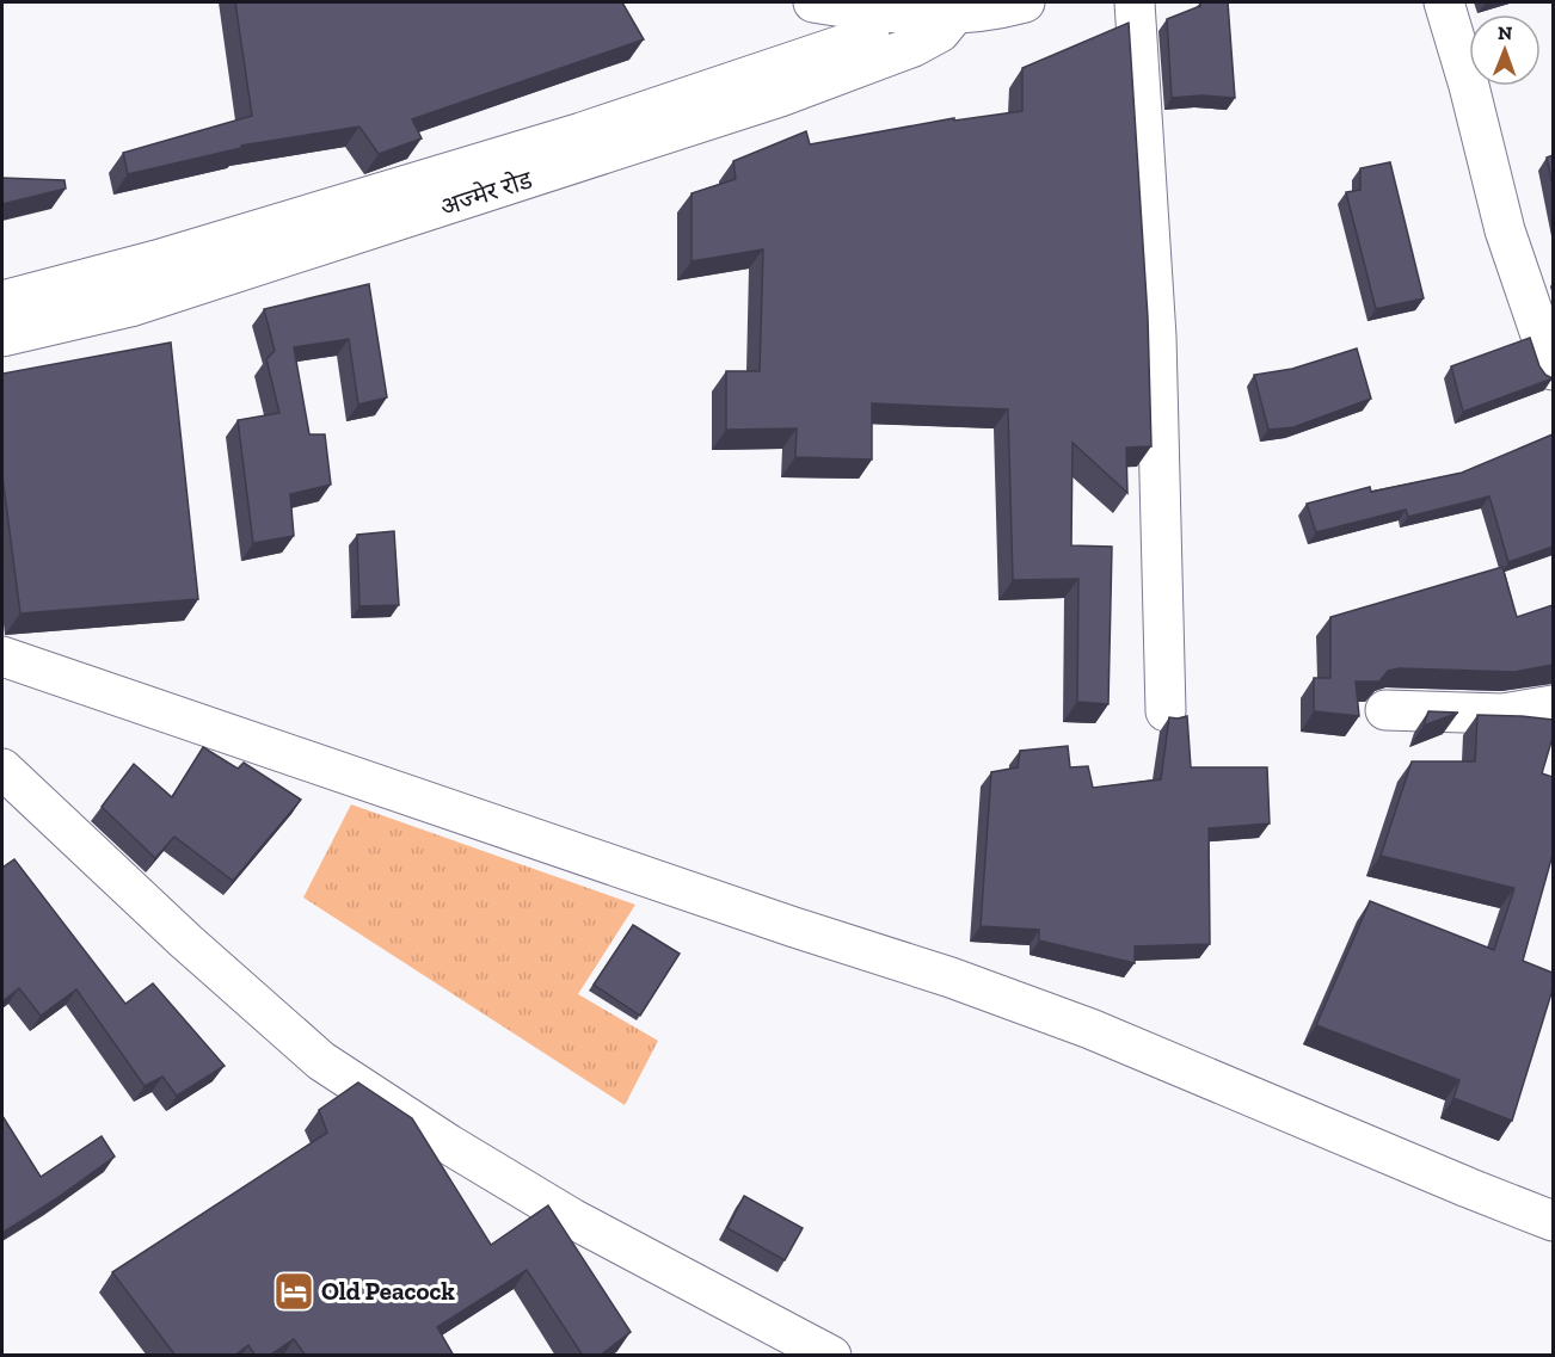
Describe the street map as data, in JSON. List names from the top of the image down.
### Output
{
  "streets": {
    "main road": ["अज्मेर रोड"]
  },
  "places": {
    "hotel": ["Old Peacock"]
  },
  "north": "top"
}
